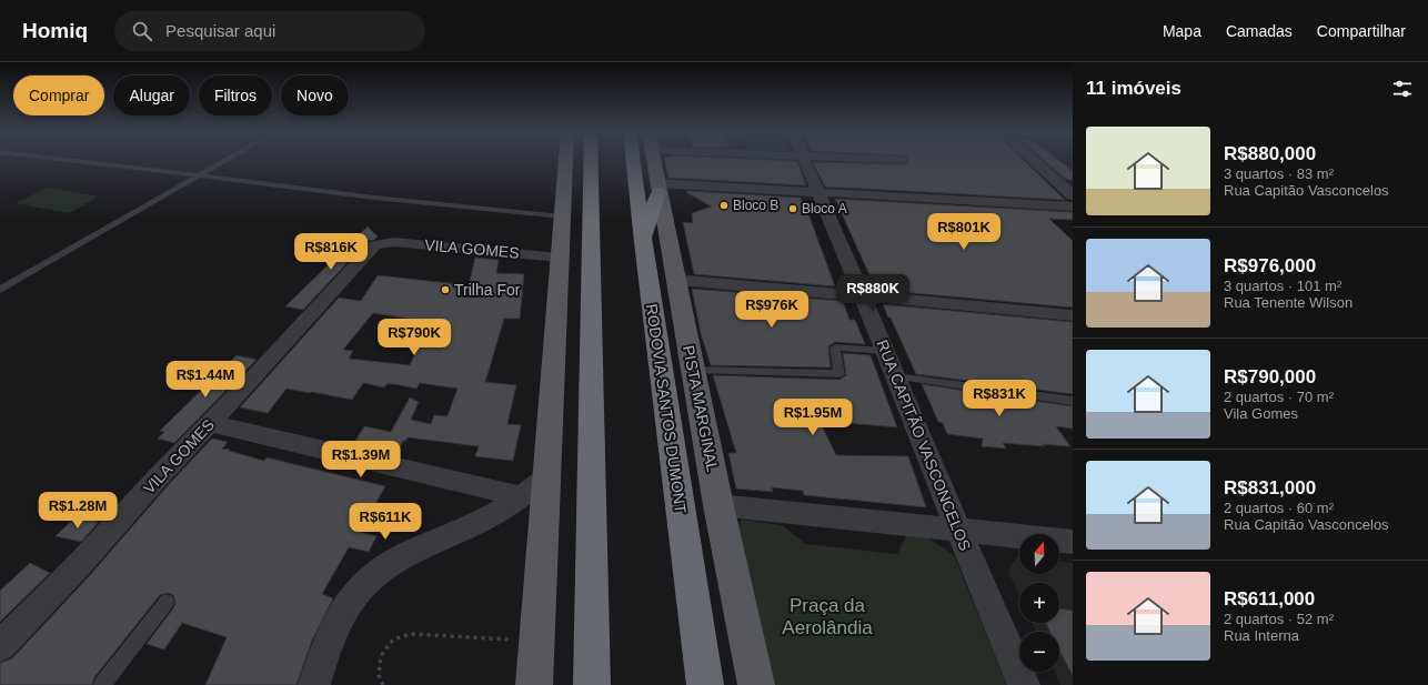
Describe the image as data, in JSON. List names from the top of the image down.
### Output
{
  "streets": {
    "highway": ["RODOVIA SANTOS DUMONT"],
    "main road": ["PISTA MARGINAL"],
    "street": ["VILA GOMES", "RUA CAPITÃO VASCONCELOS"]
  },
  "parks": ["Praça da Aerolândia"],
  "places": ["Bloco B", "Bloco A", "Trilha For"],
  "north": "top",
  "page": {
    "header": "Homiq",
    "search": "Pesquisar aqui",
    "nav": ["Mapa", "Camadas", "Compartilhar"],
    "heading": "11 imóveis",
    "chip": [
      "Comprar",
      "Alugar",
      "Filtros",
      "Novo"
    ],
    "list": [
      {
        "name": "R$880,000",
        "note": "3 quartos · 83 m² · Rua Capitão Vasconcelos"
      },
      {
        "name": "R$976,000",
        "note": "3 quartos · 101 m² · Rua Tenente Wilson"
      },
      {
        "name": "R$790,000",
        "note": "2 quartos · 70 m² · Vila Gomes"
      },
      {
        "name": "R$831,000",
        "note": "2 quartos · 60 m² · Rua Capitão Vasconcelos"
      },
      {
        "name": "R$611,000",
        "note": "2 quartos · 52 m² · Rua Interna"
      }
    ],
    "price": [
      "R$801K",
      "R$816K",
      "R$880K",
      "R$976K",
      "R$790K",
      "R$1.44M",
      "R$831K",
      "R$1.95M",
      "R$1.39M",
      "R$1.28M",
      "R$611K"
    ],
    "map_buttons": ["+", "−"]
  }
}
